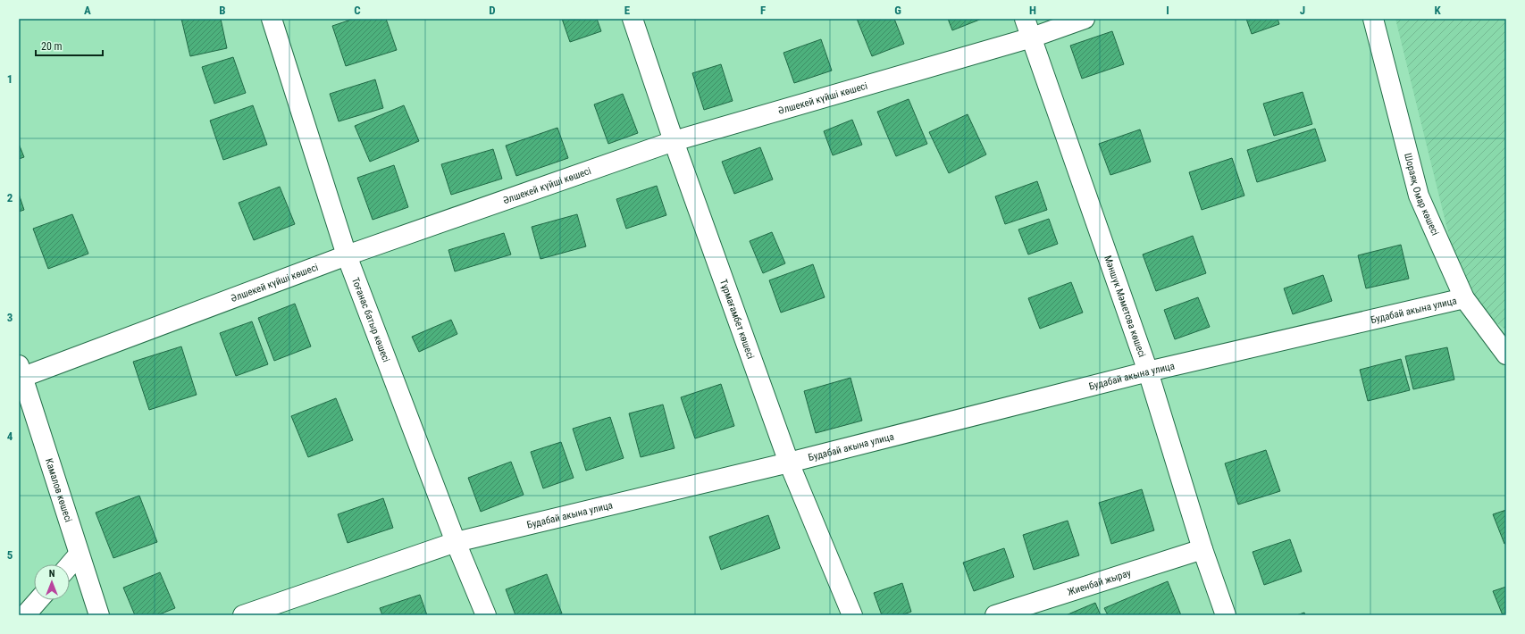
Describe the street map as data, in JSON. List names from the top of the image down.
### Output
{
  "streets": {
    "street": [
      "Әлшекей күйші көшесі",
      "Шораяқ Омар көшесі",
      "Мәншүк Мәметова көшесі",
      "Будабай акына улица",
      "Тұрмағамбет көшесі",
      "Тоғанас батыр көшесі",
      "Камалов көшесі",
      "Жиенбай жырау"
    ]
  },
  "crossings": [
    ["Әлшекей күйші көшесі", "Мәншүк Мәметова көшесі"],
    ["Әлшекей күйші көшесі", "Тұрмағамбет көшесі"],
    ["Әлшекей күйші көшесі", "Тоғанас батыр көшесі"],
    ["Әлшекей күйші көшесі", "Камалов көшесі"],
    ["Шораяқ Омар көшесі", "Будабай акына улица"],
    ["Мәншүк Мәметова көшесі", "Будабай акына улица"],
    ["Мәншүк Мәметова көшесі", "Жиенбай жырау"],
    ["Будабай акына улица", "Тұрмағамбет көшесі"],
    ["Будабай акына улица", "Тоғанас батыр көшесі"]
  ],
  "scale_bar": "20 m",
  "north": "top",
  "grid": {
    "columns": [
      "A",
      "B",
      "C",
      "D",
      "E",
      "F",
      "G",
      "H",
      "I",
      "J",
      "K"
    ],
    "rows": [
      "1",
      "2",
      "3",
      "4",
      "5"
    ]
  }
}
